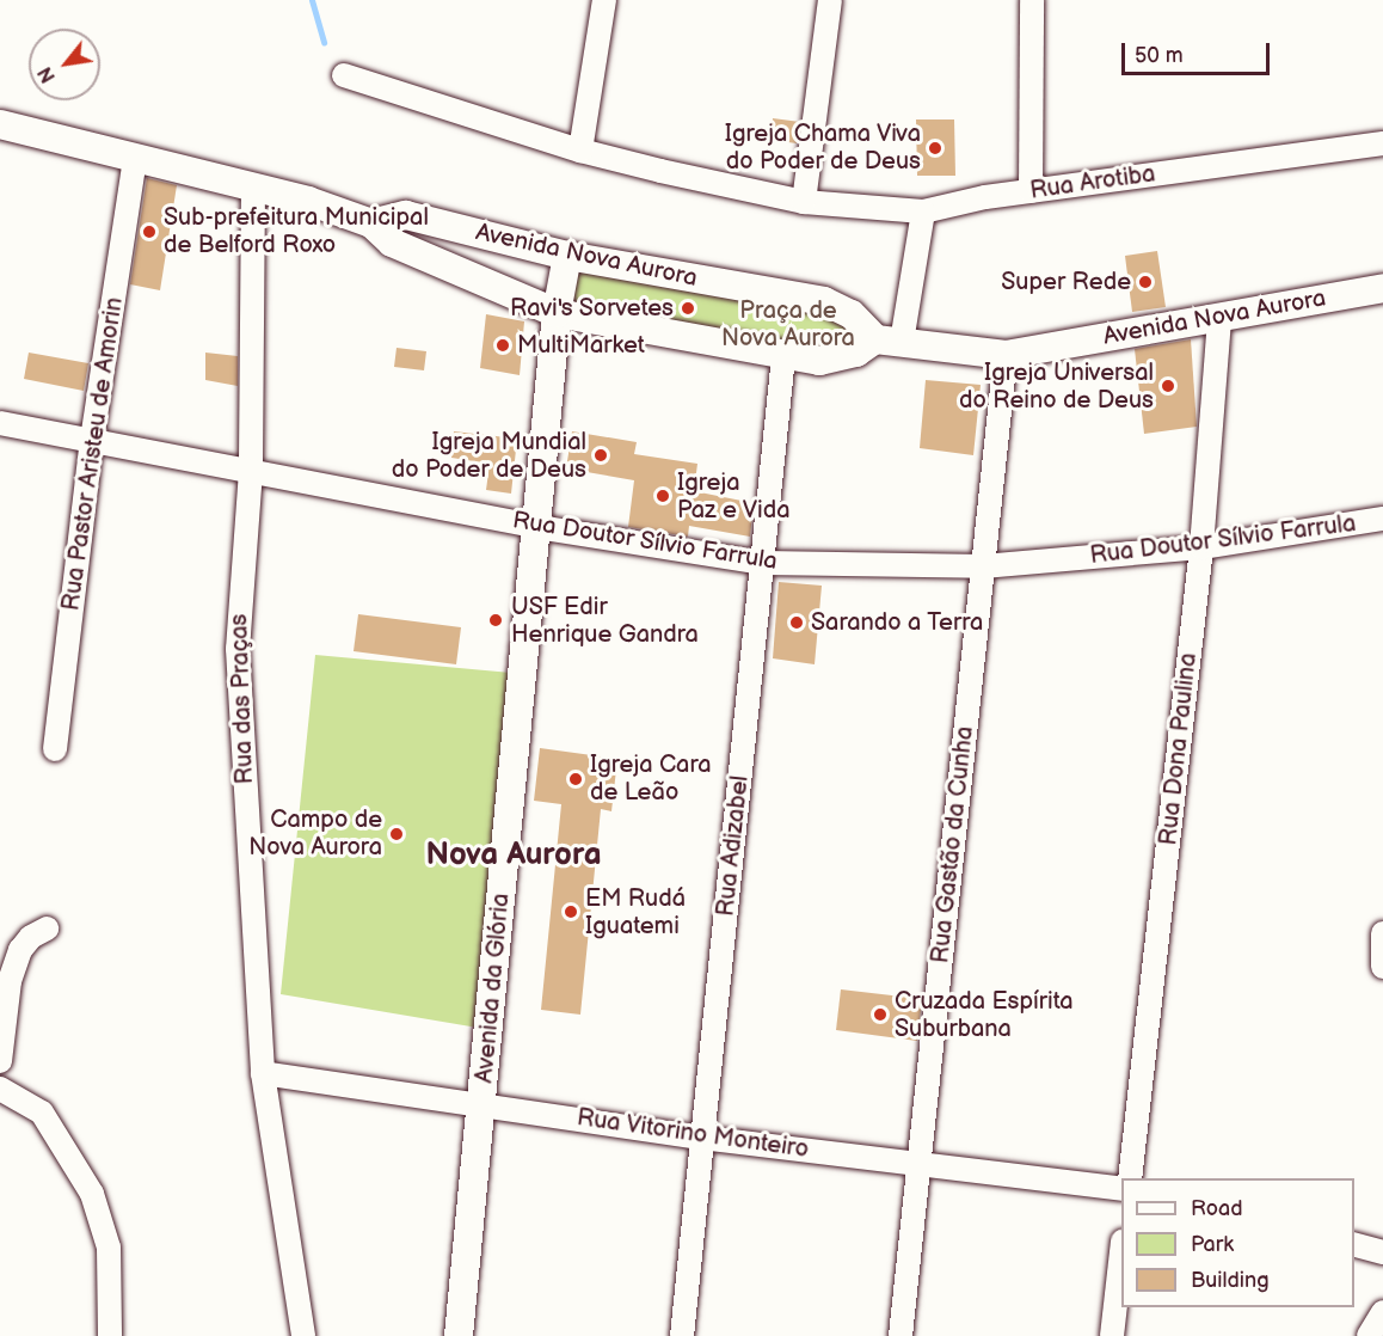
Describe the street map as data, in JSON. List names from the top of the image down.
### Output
{
  "streets": {
    "street": [
      "Rua Arotiba",
      "Avenida Nova Aurora",
      "Rua Pastor Aristeu de Amorin",
      "Rua Doutor Sílvio Farrula",
      "Rua das Praças",
      "Rua Dona Paulina",
      "Rua Gastão da Cunha",
      "Rua Adizabel",
      "Avenida da Glória",
      "Rua Vitorino Monteiro"
    ]
  },
  "crossings": [
    ["Avenida Nova Aurora", "Rua Pastor Aristeu de Amorin"],
    ["Avenida Nova Aurora", "Rua das Praças"],
    ["Avenida Nova Aurora", "Rua Dona Paulina"],
    ["Avenida Nova Aurora", "Rua Gastão da Cunha"],
    ["Avenida Nova Aurora", "Rua Adizabel"],
    ["Avenida Nova Aurora", "Avenida da Glória"],
    ["Rua Pastor Aristeu de Amorin", "Rua Doutor Sílvio Farrula"],
    ["Rua Doutor Sílvio Farrula", "Rua das Praças"],
    ["Rua Doutor Sílvio Farrula", "Rua Dona Paulina"],
    ["Rua Doutor Sílvio Farrula", "Rua Gastão da Cunha"],
    ["Rua Doutor Sílvio Farrula", "Rua Adizabel"],
    ["Rua Doutor Sílvio Farrula", "Avenida da Glória"],
    ["Rua das Praças", "Rua Vitorino Monteiro"],
    ["Rua Gastão da Cunha", "Rua Vitorino Monteiro"],
    ["Rua Adizabel", "Rua Vitorino Monteiro"],
    ["Avenida da Glória", "Rua Vitorino Monteiro"]
  ],
  "districts": ["Nova Aurora"],
  "parks": ["Praça de Nova Aurora"],
  "places": [
    "Igreja Chama Viva do Poder de Deus",
    "Sub-prefeitura Municipal de Belford Roxo",
    "Super Rede",
    "Ravi's Sorvetes",
    "MultiMarket",
    "Igreja Universal do Reino de Deus",
    "Igreja Mundial do Poder de Deus",
    "Igreja Paz e Vida",
    "USF Edir Henrique Gandra",
    "Sarando a Terra",
    "Igreja Cara de Leão",
    "Campo de Nova Aurora",
    "EM Rudá Iguatemi",
    "Cruzada Espírita Suburbana"
  ],
  "legend": ["Road", "Park", "Building"],
  "scale_bar": "50 m",
  "north": "bottom left"
}
